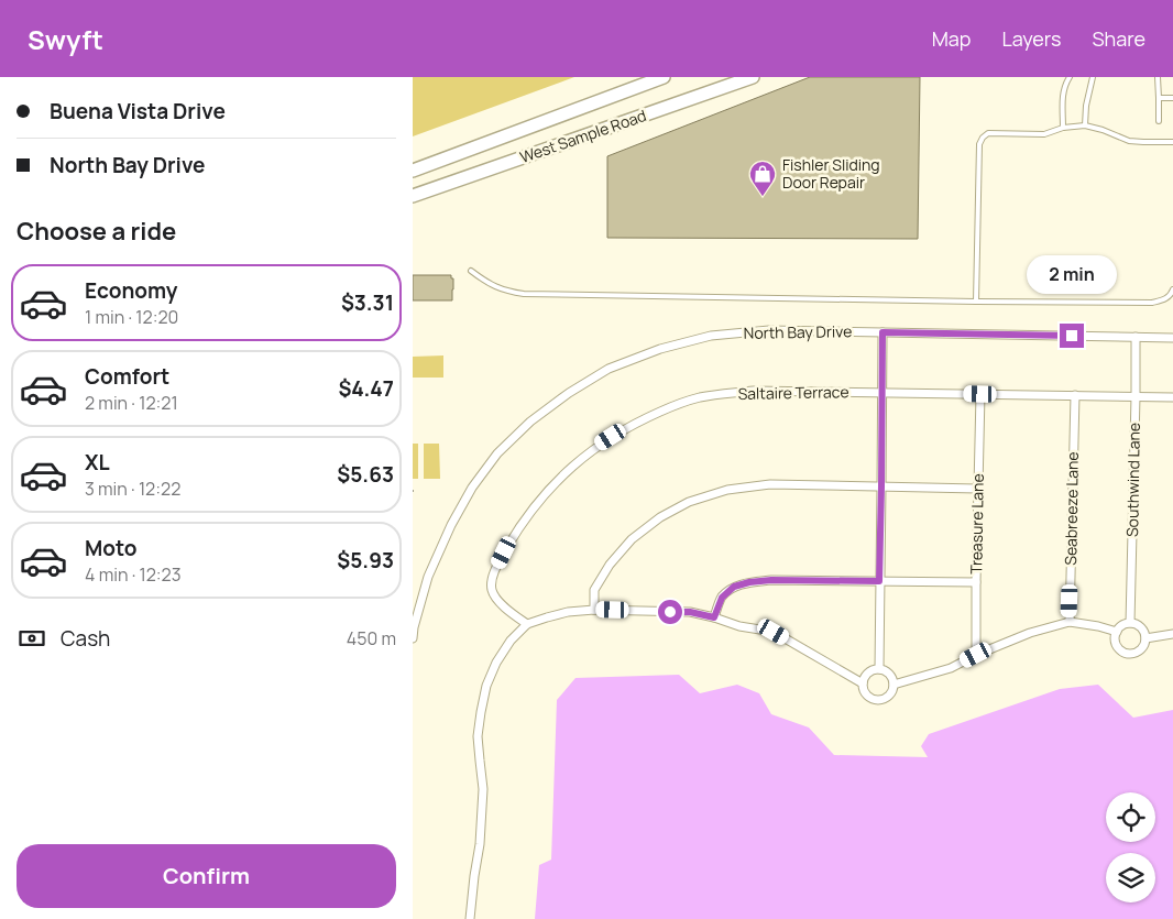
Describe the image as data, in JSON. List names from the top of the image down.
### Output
{
  "streets": {
    "main road": ["West Sample Road"],
    "street": [
      "North Bay Drive",
      "Saltaire Terrace",
      "Southwind Lane",
      "Seabreeze Lane",
      "Treasure Lane"
    ]
  },
  "crossings": [
    ["North Bay Drive", "Southwind Lane"],
    ["Saltaire Terrace", "Southwind Lane"],
    ["Saltaire Terrace", "Seabreeze Lane"],
    ["Saltaire Terrace", "Treasure Lane"]
  ],
  "places": {
    "shop": ["Fishler Sliding Door Repair"]
  },
  "page": {
    "header": "Swyft",
    "nav": ["Map", "Layers", "Share"],
    "banner": ["Buena Vista Drive", "North Bay Drive"],
    "heading": "Choose a ride",
    "bubble": "2 min",
    "list": [
      {
        "name": "Economy",
        "note": "1 min · 12:20",
        "value": "$3.31"
      },
      {
        "name": "Comfort",
        "note": "2 min · 12:21",
        "value": "$4.47"
      },
      {
        "name": "XL",
        "note": "3 min · 12:22",
        "value": "$5.63"
      },
      {
        "name": "Moto",
        "note": "4 min · 12:23",
        "value": "$5.93"
      }
    ],
    "pay": ["Cash", "450 m"],
    "buttons": "Confirm"
  }
}
